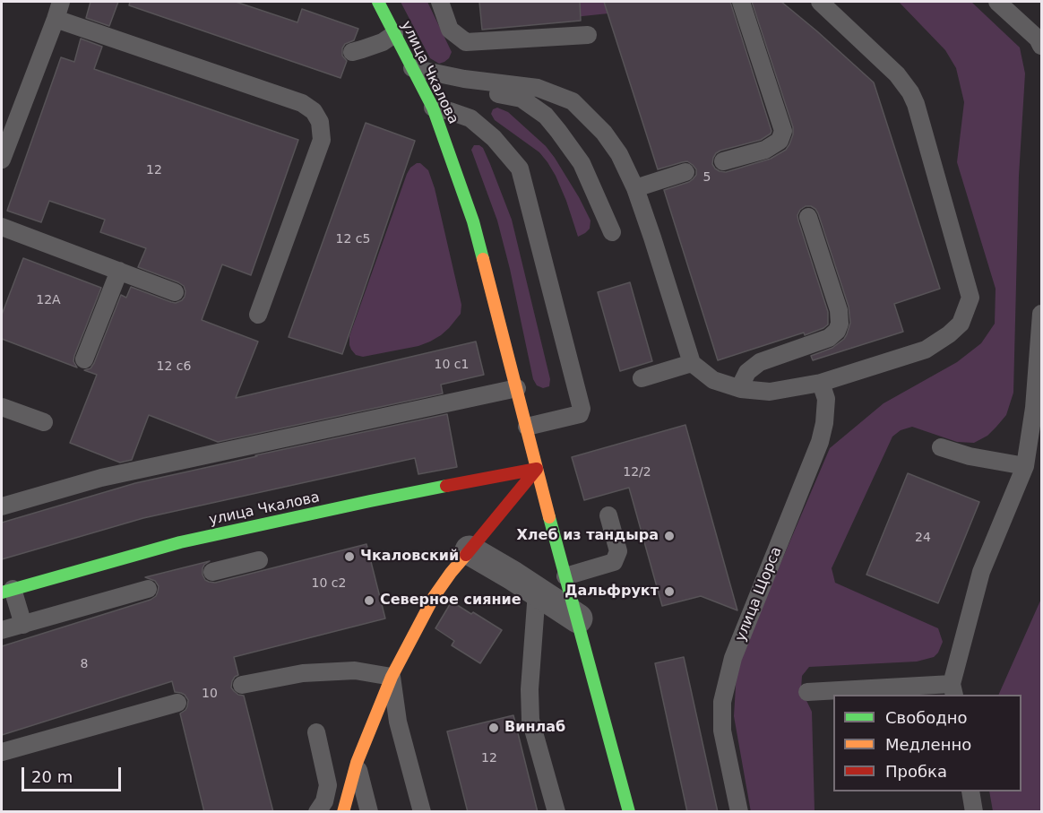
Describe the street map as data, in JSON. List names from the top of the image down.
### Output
{
  "streets": {
    "street": ["улица Чкалова"],
    "lane": ["улица Щорса"]
  },
  "places": [
    "Хлеб из тандыра",
    "Чкаловский",
    "Дальфрукт",
    "Северное сияние",
    "Винлаб"
  ],
  "house_numbers": [
    "12",
    "5",
    "12 с5",
    "12А",
    "10 с1",
    "12 с6",
    "12/2",
    "24",
    "10 с2",
    "8",
    "10",
    "12"
  ],
  "legend": ["Свободно", "Медленно", "Пробка"],
  "scale_bar": "20 m"
}
